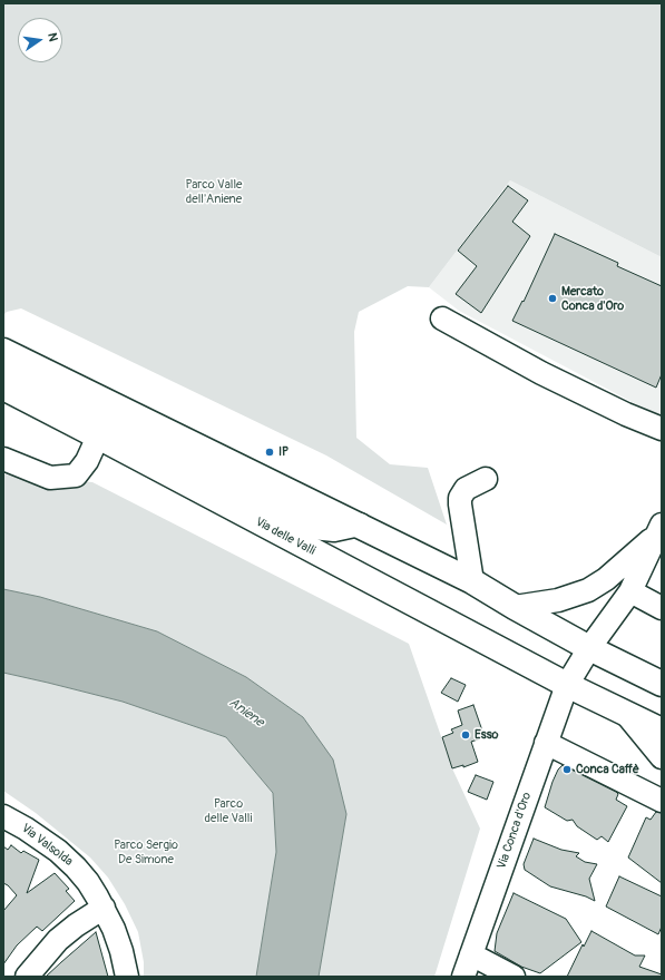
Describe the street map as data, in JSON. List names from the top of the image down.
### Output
{
  "streets": {
    "main road": ["Via delle Valli"],
    "street": ["Via Conca d'Oro", "Via Valsolda"]
  },
  "crossings": [
    ["Via delle Valli", "Via Conca d'Oro"]
  ],
  "water": ["Aniene"],
  "parks": ["Parco Valle dell'Aniene", "Parco delle Valli", "Parco Sergio De Simone"],
  "places": [
    "Mercato Conca d'Oro",
    "IP",
    "Esso",
    "Conca Caffè"
  ],
  "north": "right"
}
